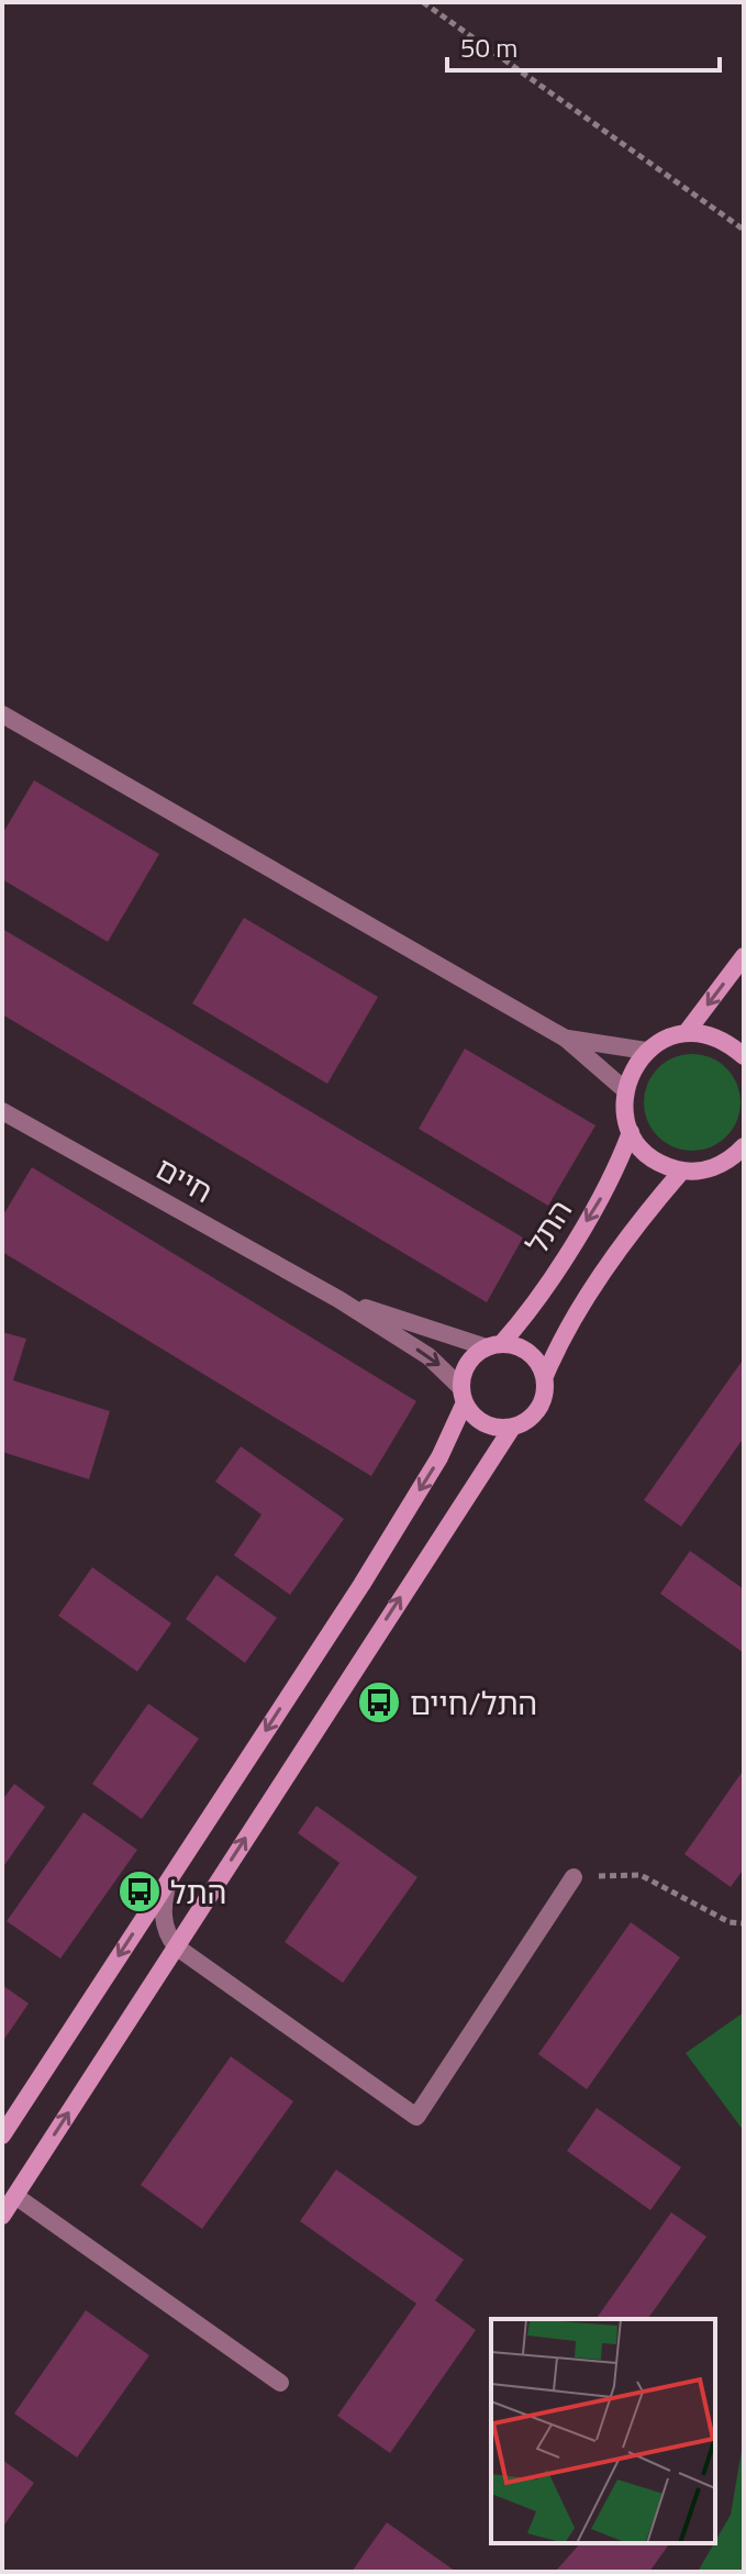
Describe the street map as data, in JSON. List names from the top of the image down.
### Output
{
  "streets": {
    "main road": ["התל"],
    "street": ["חיים"]
  },
  "crossings": [
    ["חיים", "התל"]
  ],
  "places": {
    "bus stop": ["התל/חיים", "התל"]
  },
  "scale_bar": "50 m"
}
